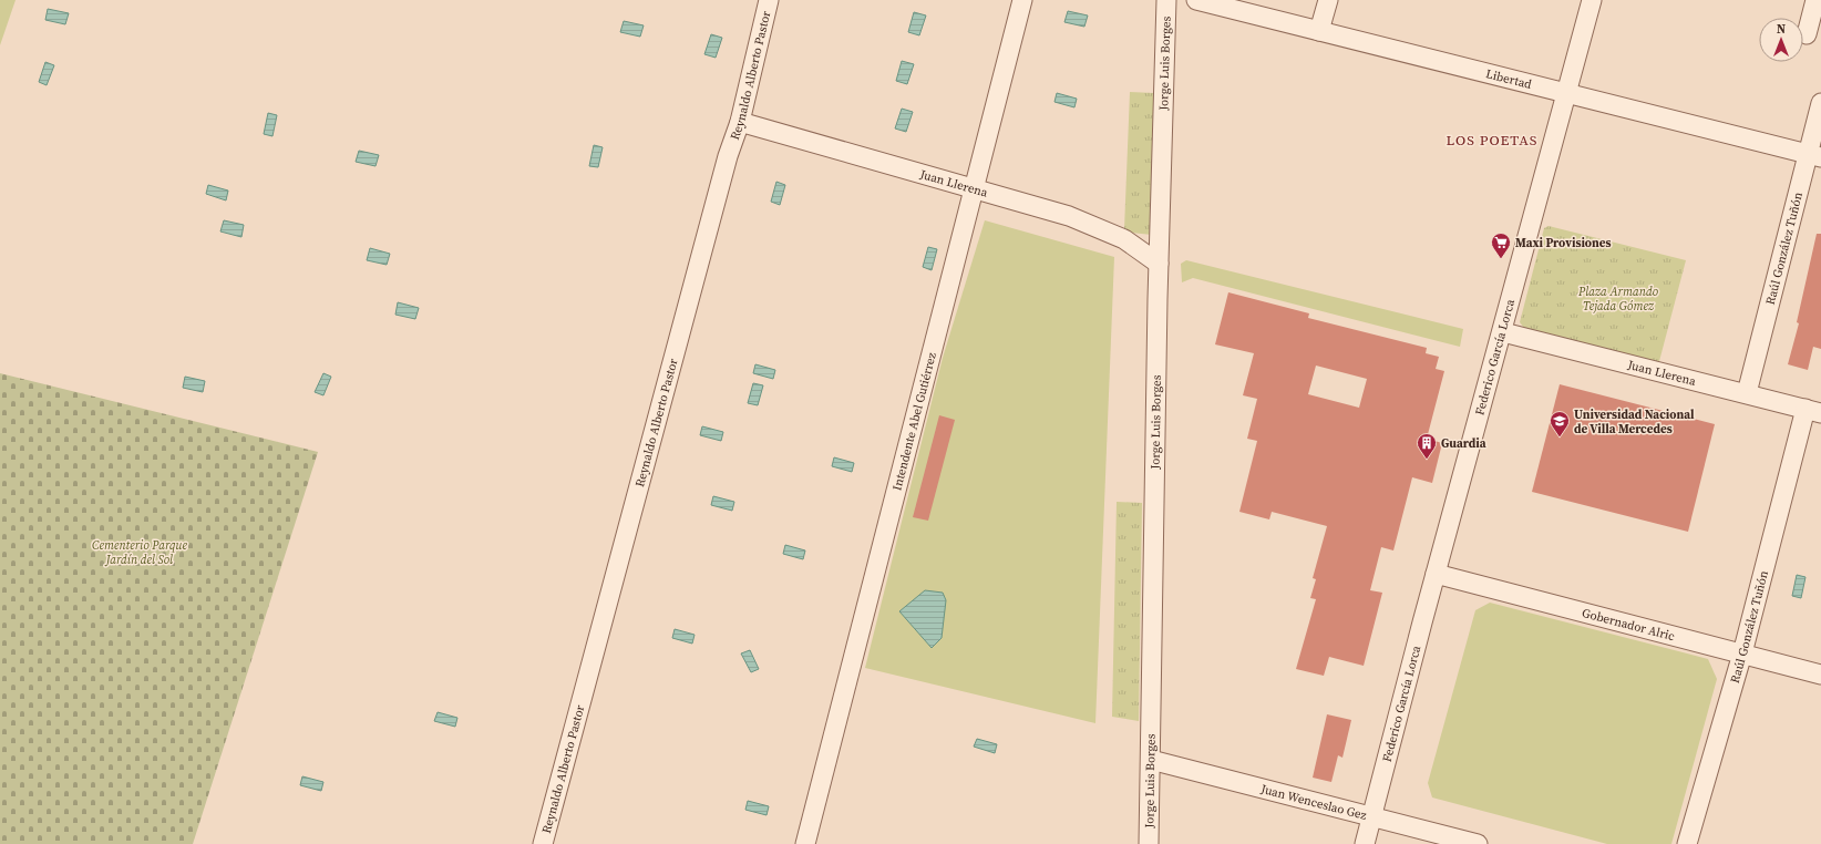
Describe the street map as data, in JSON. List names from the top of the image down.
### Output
{
  "streets": {
    "street": [
      "Jorge Luis Borges",
      "Reynaldo Alberto Pastor",
      "Libertad",
      "Juan Llerena",
      "Raúl González Tuñón",
      "Federico García Lorca",
      "Intendente Abel Gutiérrez",
      "Gobernador Alric",
      "Juan Wenceslao Gez"
    ]
  },
  "crossings": [
    ["Jorge Luis Borges", "Juan Llerena"],
    ["Jorge Luis Borges", "Juan Wenceslao Gez"],
    ["Reynaldo Alberto Pastor", "Juan Llerena"],
    ["Libertad", "Raúl González Tuñón"],
    ["Libertad", "Federico García Lorca"],
    ["Juan Llerena", "Raúl González Tuñón"],
    ["Juan Llerena", "Federico García Lorca"],
    ["Juan Llerena", "Intendente Abel Gutiérrez"],
    ["Raúl González Tuñón", "Gobernador Alric"],
    ["Federico García Lorca", "Gobernador Alric"],
    ["Federico García Lorca", "Juan Wenceslao Gez"]
  ],
  "districts": ["LOS POETAS"],
  "parks": ["Plaza Armando Tejada Gómez", "Cementerio Parque Jardín del Sol"],
  "places": {
    "supermarket": ["Maxi Provisiones"],
    "school or university": ["Universidad Nacional de Villa Mercedes"],
    "building": ["Guardia"]
  },
  "north": "top"
}
